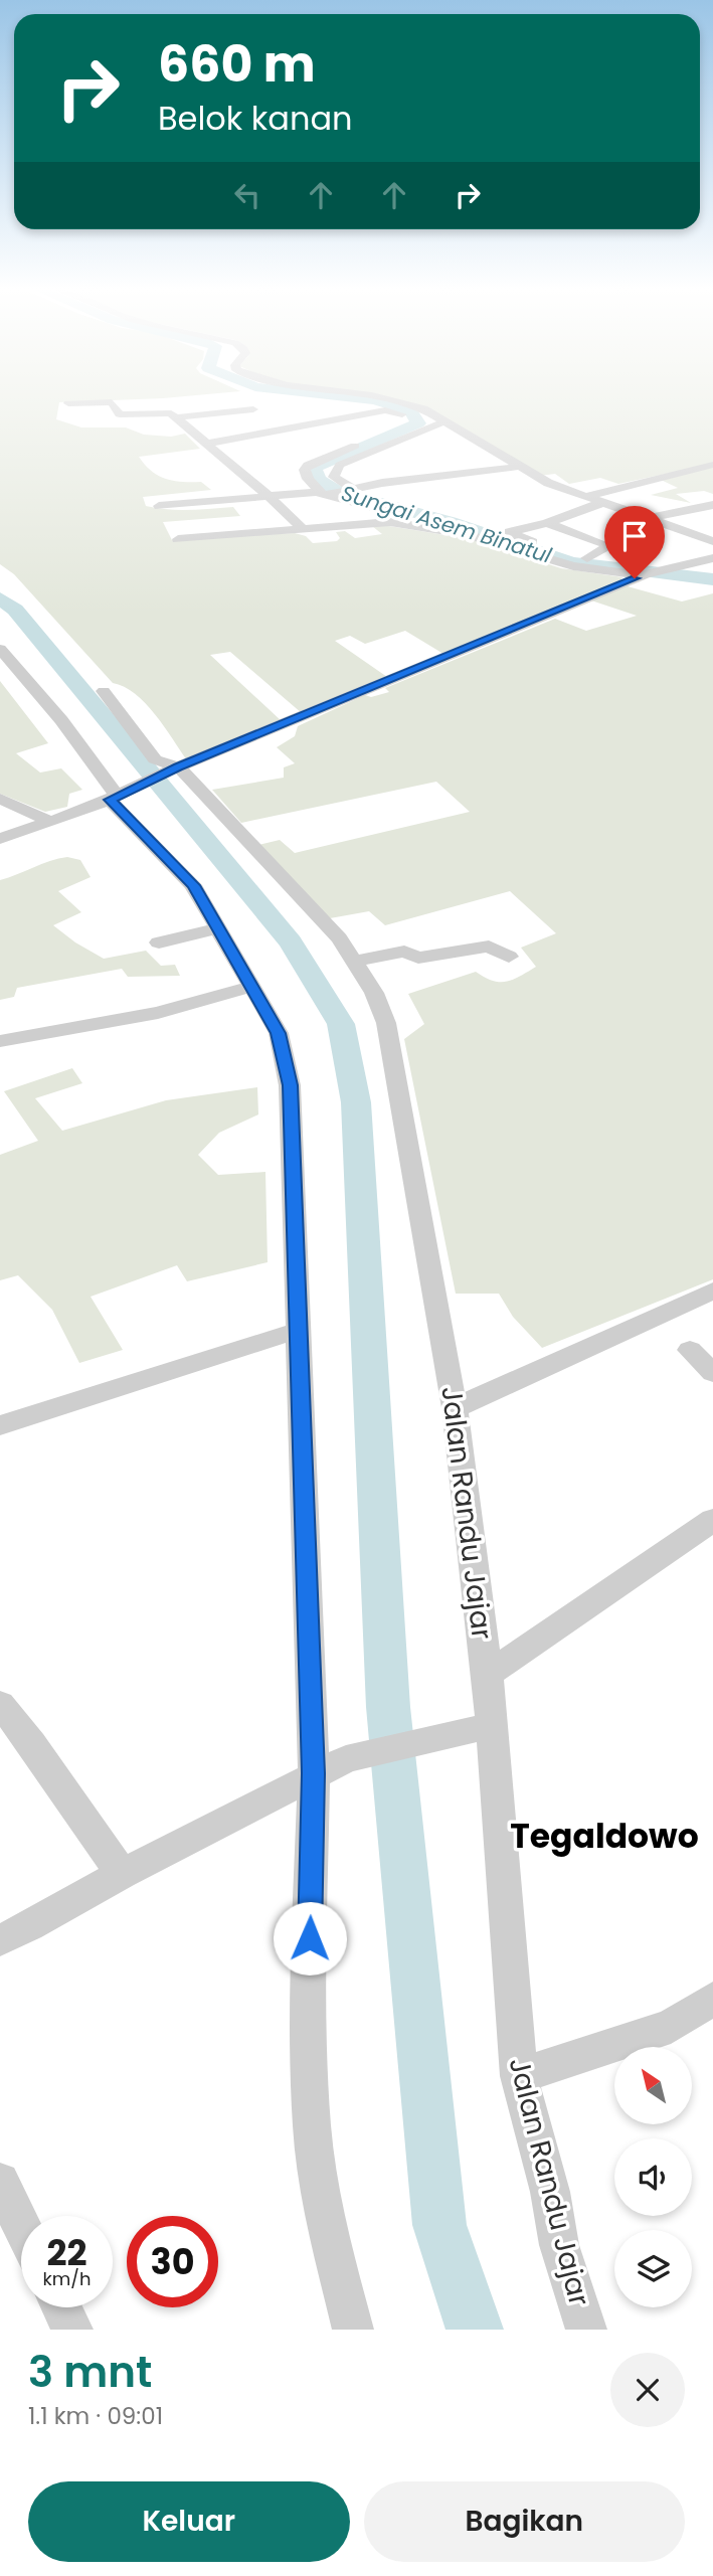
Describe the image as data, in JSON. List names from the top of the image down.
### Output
{
  "streets": {
    "street": ["Jalan Randu Jajar"]
  },
  "districts": ["Tegaldowo"],
  "water": ["Sungai Asem Binatul"],
  "north": "top left",
  "page": {
    "turn": ["660 m", "Belok kanan"],
    "speed": "22 km/h",
    "limit": "30",
    "heading": ["3 mnt", "1.1 km · 09:01"],
    "buttons": ["Keluar", "Bagikan"]
  }
}
